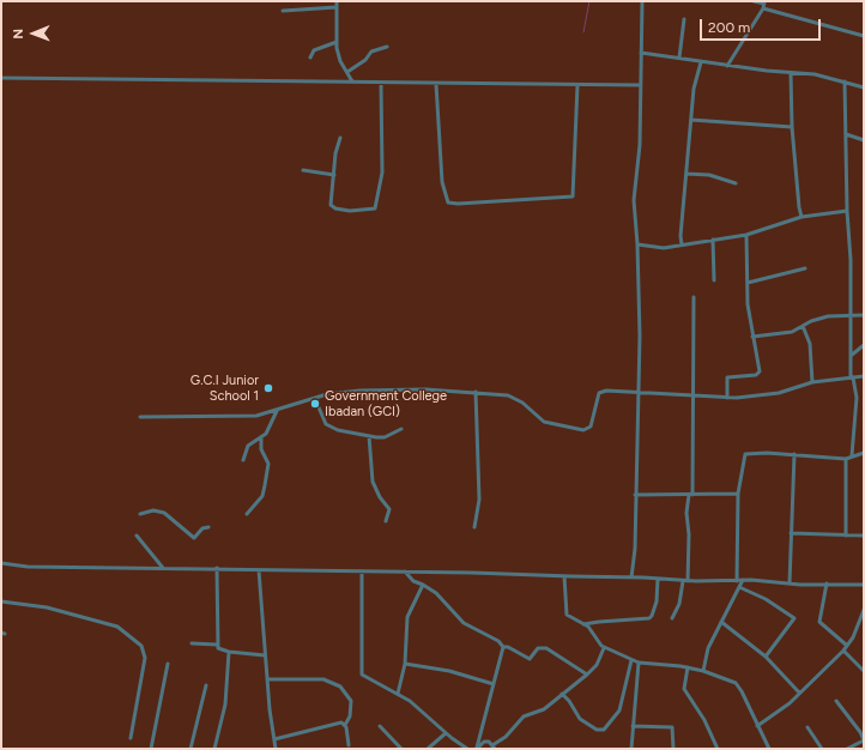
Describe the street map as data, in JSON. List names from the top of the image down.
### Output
{
  "places": ["G.C.I Junior School 1", "Government College Ibadan (GCI)"],
  "scale_bar": "200 m",
  "north": "left"
}
